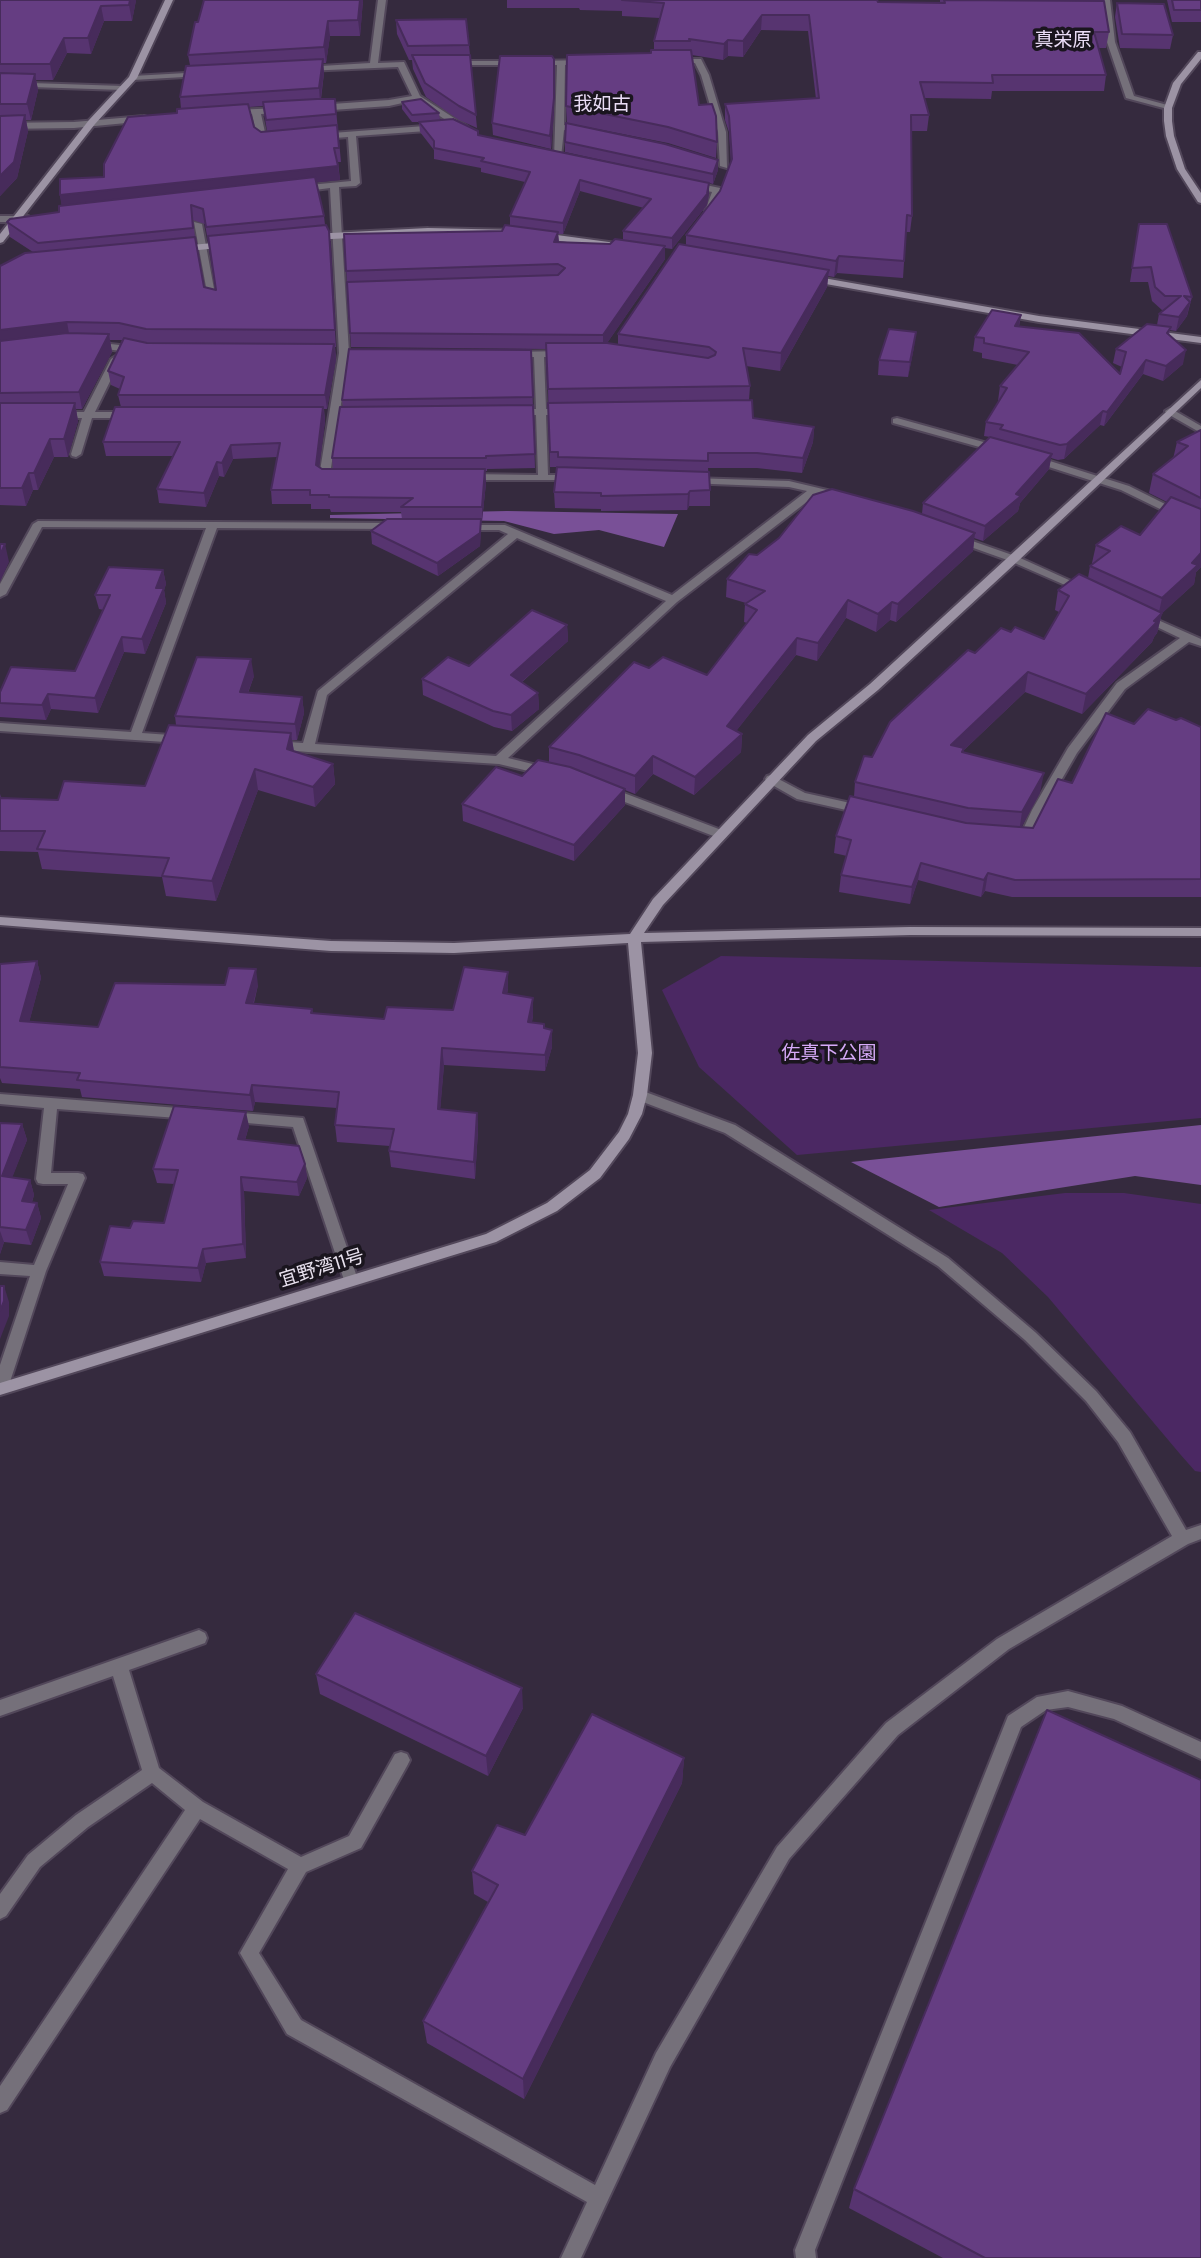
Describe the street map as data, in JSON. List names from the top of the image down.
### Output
{
  "streets": {
    "street": ["宜野湾11号"]
  },
  "districts": ["真栄原", "我如古"],
  "parks": ["佐真下公園"]
}
